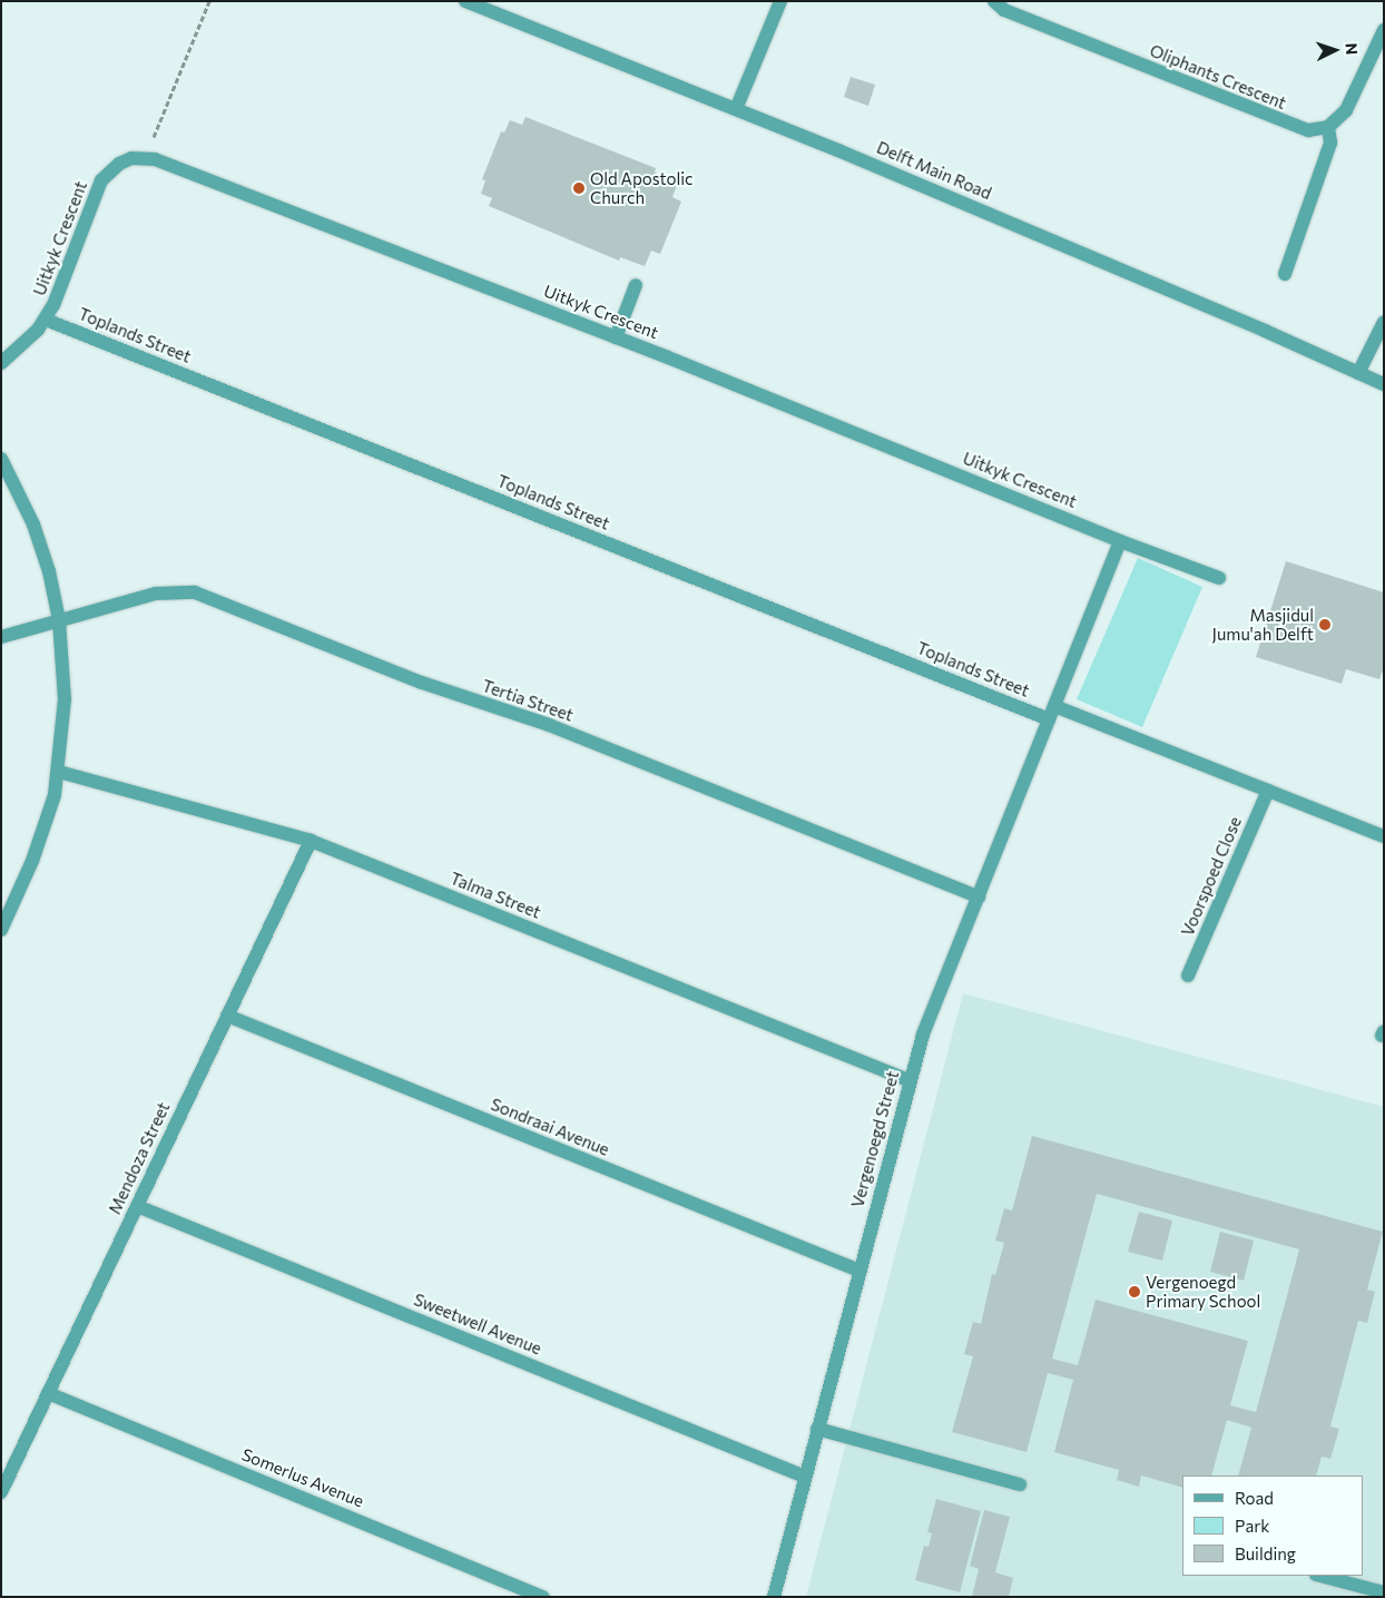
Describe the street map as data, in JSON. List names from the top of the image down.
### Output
{
  "streets": {
    "street": [
      "Oliphants Crescent",
      "Delft Main Road",
      "Uitkyk Crescent",
      "Toplands Street",
      "Tertia Street",
      "Voorspoed Close",
      "Talma Street",
      "Sondraai Avenue",
      "Vergenoegd Street",
      "Mendoza Street",
      "Sweetwell Avenue",
      "Somerlus Avenue"
    ]
  },
  "crossings": [
    ["Uitkyk Crescent", "Toplands Street"],
    ["Toplands Street", "Voorspoed Close"],
    ["Toplands Street", "Vergenoegd Street"],
    ["Tertia Street", "Vergenoegd Street"],
    ["Talma Street", "Vergenoegd Street"],
    ["Talma Street", "Mendoza Street"],
    ["Sondraai Avenue", "Vergenoegd Street"],
    ["Sondraai Avenue", "Mendoza Street"],
    ["Vergenoegd Street", "Sweetwell Avenue"],
    ["Mendoza Street", "Sweetwell Avenue"],
    ["Mendoza Street", "Somerlus Avenue"]
  ],
  "places": ["Old Apostolic Church", "Masjidul Jumu'ah Delft", "Vergenoegd Primary School"],
  "legend": ["Road", "Park", "Building"],
  "north": "right"
}
